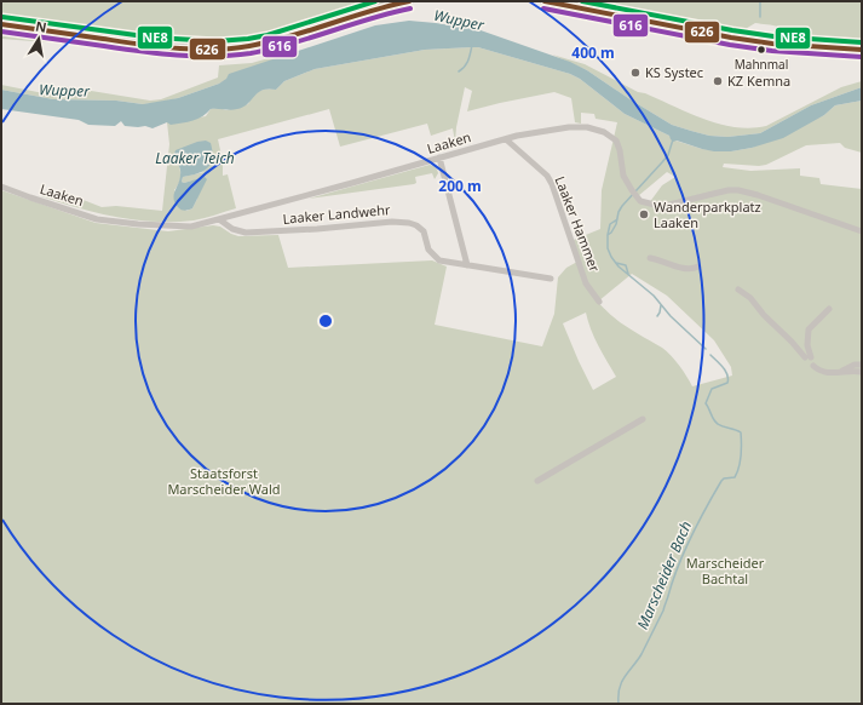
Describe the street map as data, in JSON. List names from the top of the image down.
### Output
{
  "streets": {
    "street": ["Laaken", "Laaker Landwehr", "Laaker Hammer"]
  },
  "crossings": [
    ["Laaken", "Laaker Landwehr"],
    ["Laaken", "Laaker Hammer"]
  ],
  "water": ["Wupper", "Laaker Teich", "Marscheider Bach"],
  "parks": ["Staatsforst Marscheider Wald", "Marscheider Bachtal"],
  "places": [
    "Mahnmal",
    "KS Systec",
    "KZ Kemna",
    "Wanderparkplatz Laaken"
  ],
  "lines": ["transit line 626", "transit line NE8", "transit line 616"],
  "north": "top",
  "rings": ["400 m", "200 m"]
}
